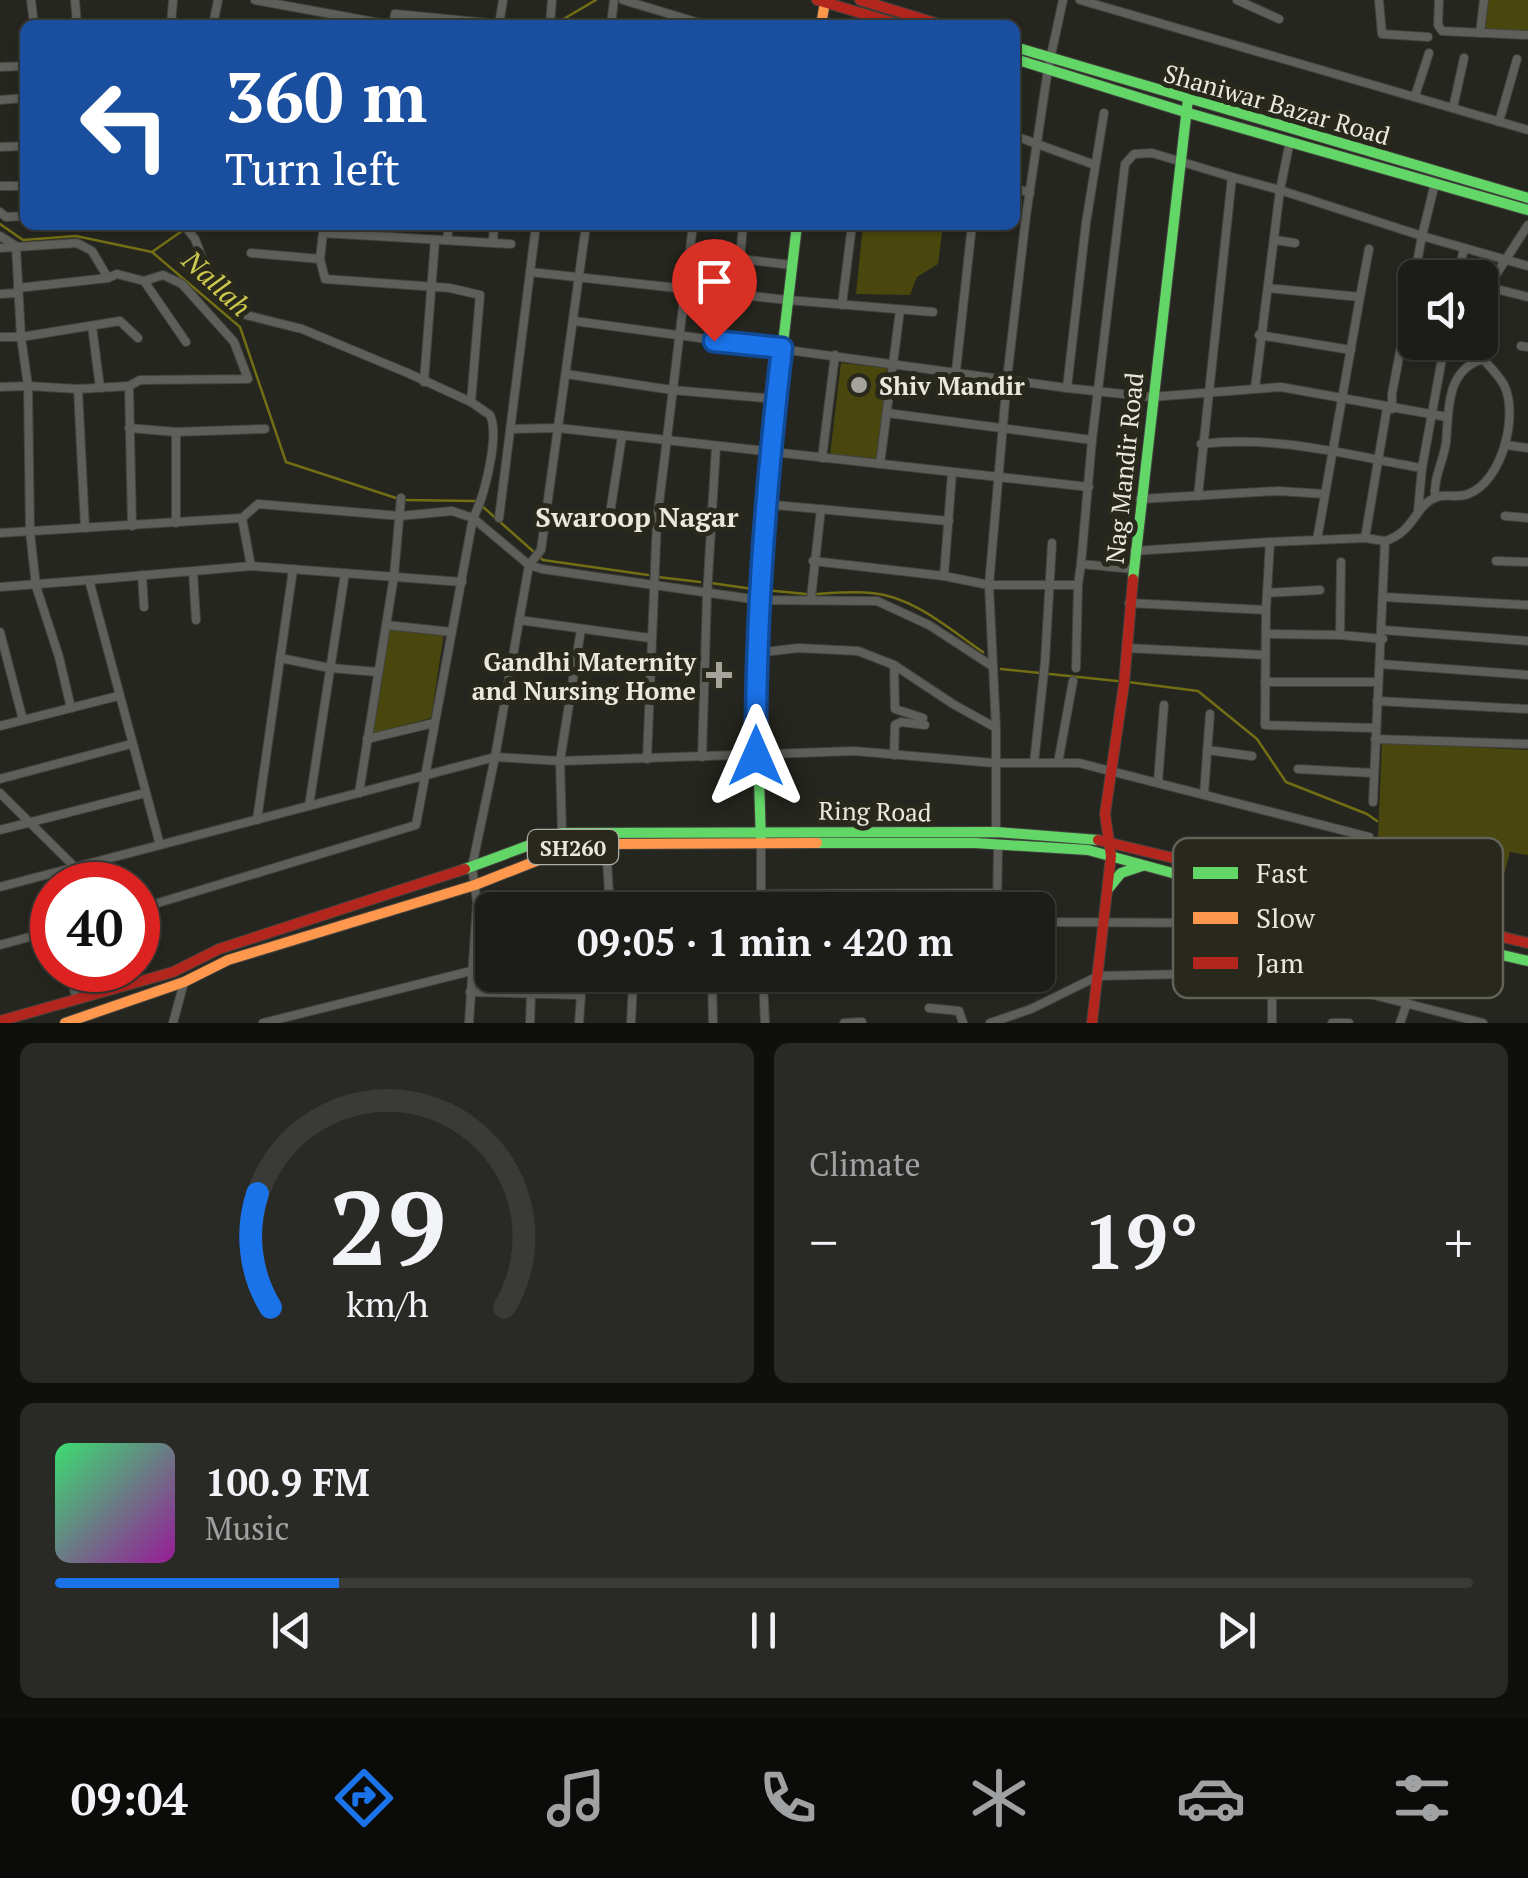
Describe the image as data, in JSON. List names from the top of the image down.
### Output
{
  "streets": {
    "main road": [
      "Shaniwar Bazar Road",
      "Nag Mandir Road",
      "Ring Road",
      "SH260"
    ]
  },
  "crossings": [
    ["Shaniwar Bazar Road", "Nag Mandir Road"],
    ["Nag Mandir Road", "Ring Road"],
    ["Nag Mandir Road", "SH260"],
    ["Ring Road", "SH260"]
  ],
  "districts": ["Swaroop Nagar"],
  "water": ["Nallah"],
  "places": {
    "other": ["Shiv Mandir"],
    "health": ["Gandhi Maternity and Nursing Home"]
  },
  "legend": ["Fast", "Slow", "Jam"],
  "page": {
    "turn": ["360 m", "Turn left"],
    "limit": "40",
    "trip": "09:05 · 1 min · 420 m",
    "tile": "Climate",
    "heat": ["−", "19°", "+"],
    "song": ["100.9 FM", "Music"],
    "tabs": "09:04",
    "gauge": ["29", "km/h"]
  }
}
